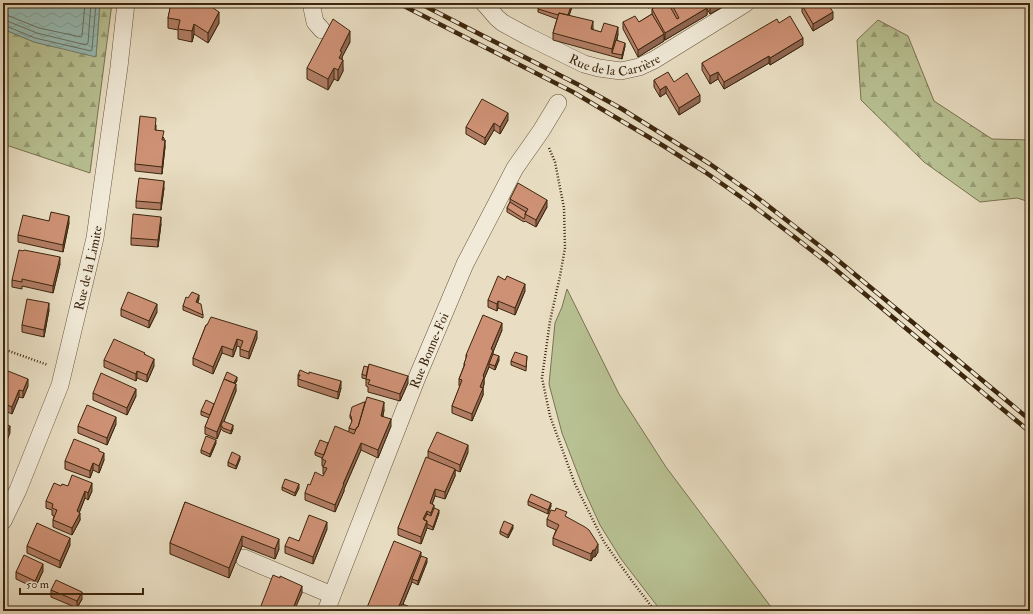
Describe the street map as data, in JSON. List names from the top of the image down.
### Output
{
  "streets": {
    "street": ["Rue de la Carrière", "Rue de la Limite", "Rue Bonne-Foi"]
  },
  "scale_bar": "50 m"
}
